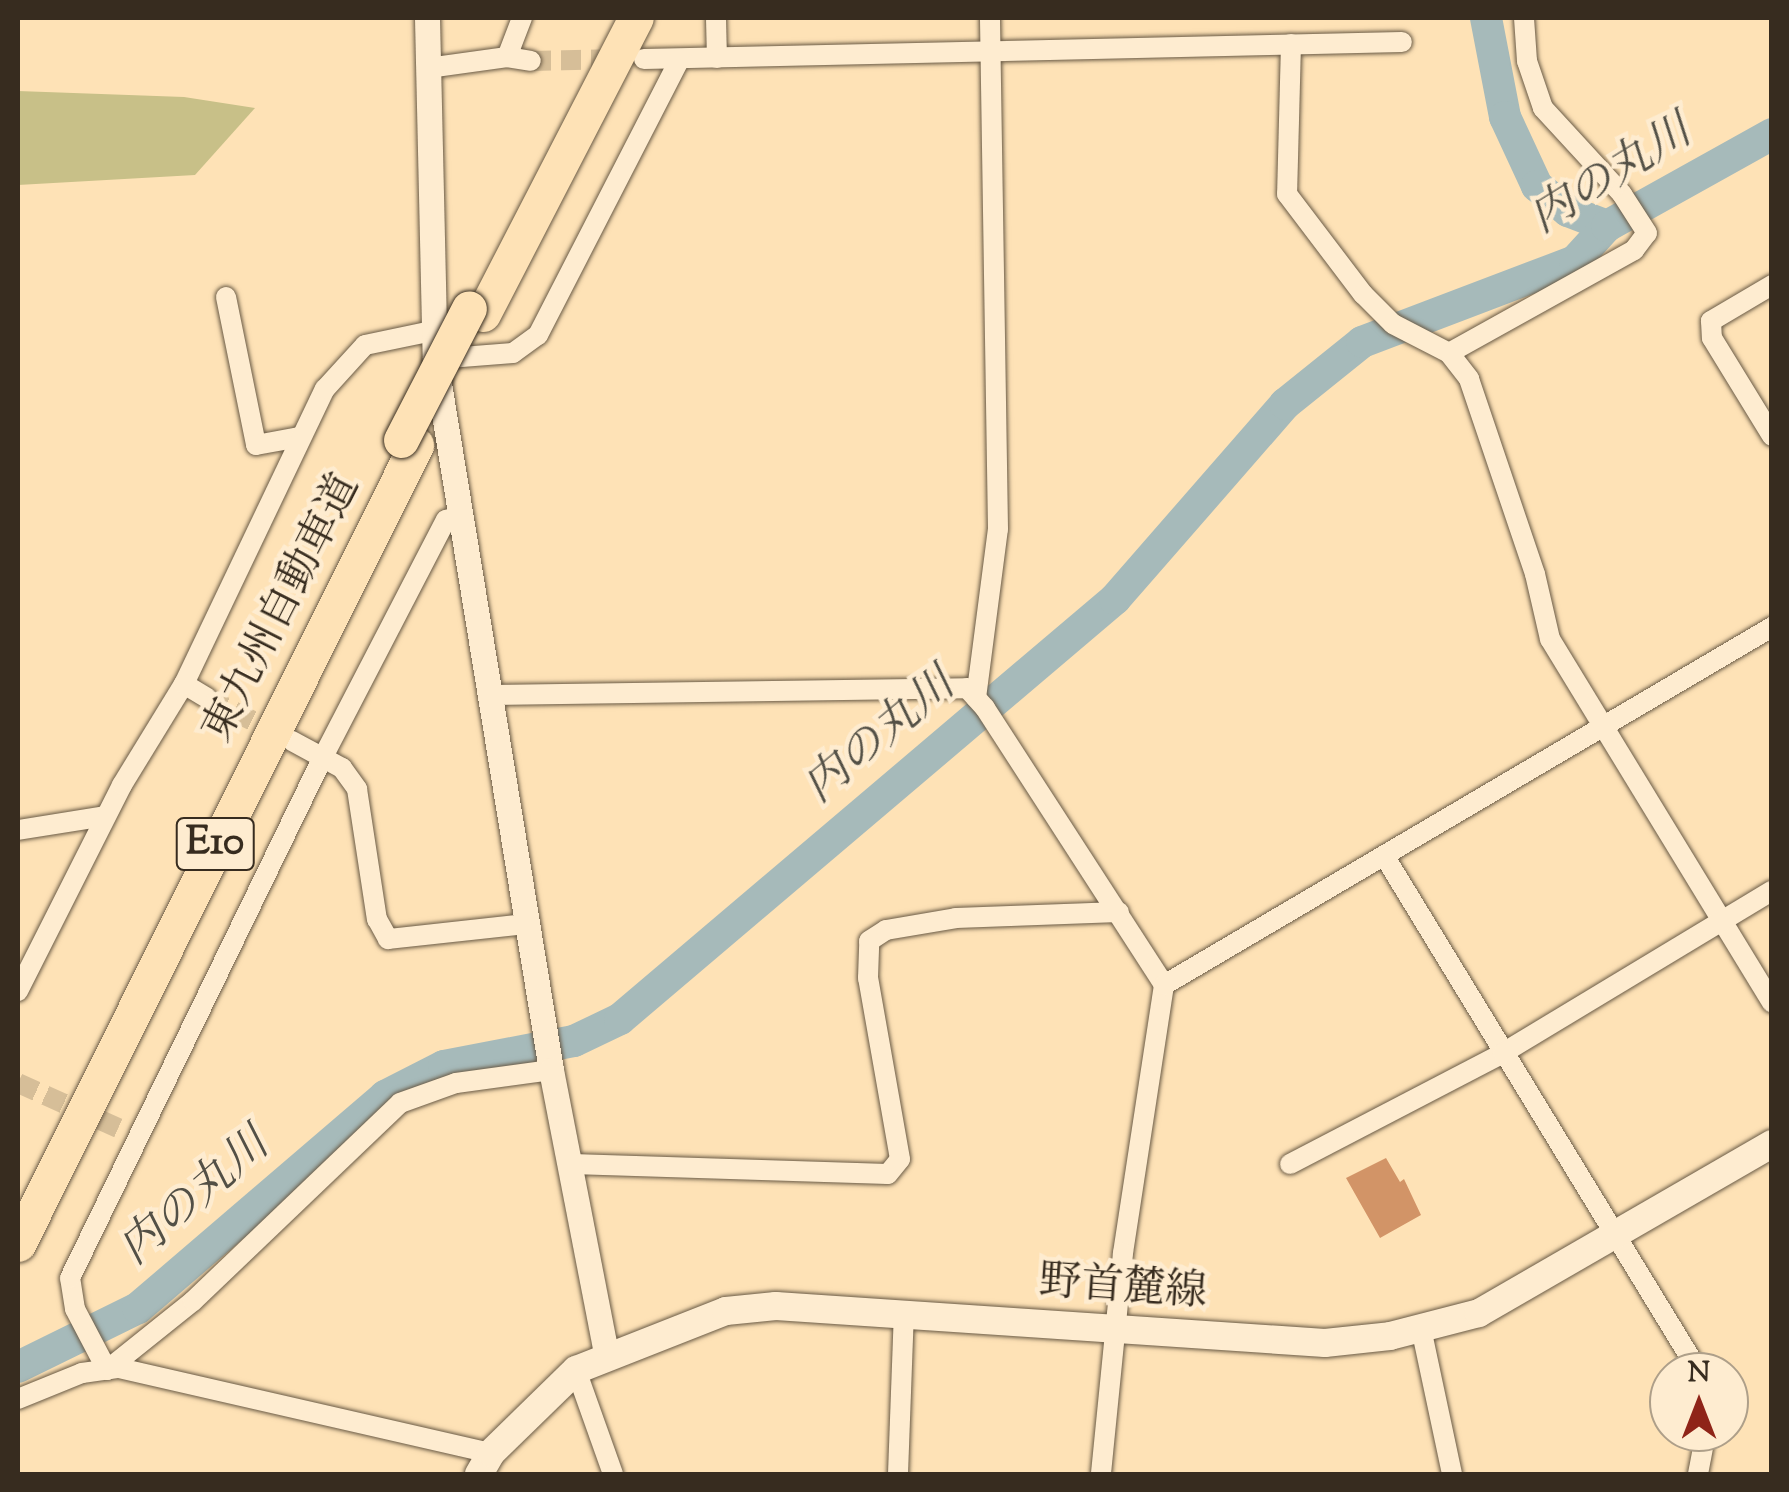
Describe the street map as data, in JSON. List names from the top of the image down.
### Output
{
  "streets": {
    "highway": ["東九州自動車道", "E10"],
    "main road": ["野首麓線"]
  },
  "water": ["内の丸川"],
  "north": "top"
}
